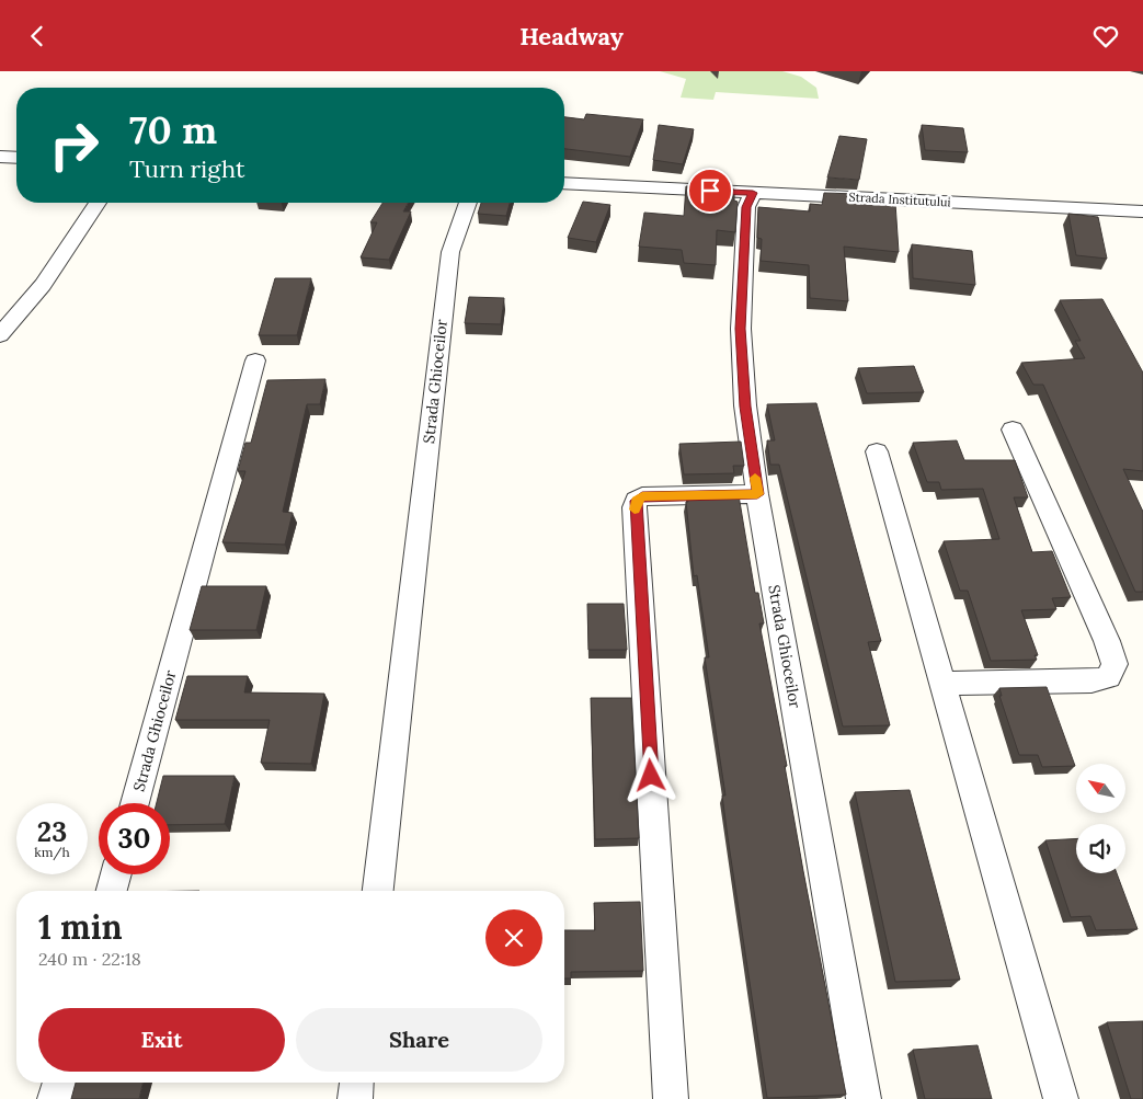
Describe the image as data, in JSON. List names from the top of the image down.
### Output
{
  "streets": {
    "street": ["Strada Institutului", "Strada Ghioceilor"]
  },
  "crossings": [
    ["Strada Institutului", "Strada Ghioceilor"]
  ],
  "north": "top left",
  "page": {
    "header": "Headway",
    "turn": ["70 m", "Turn right"],
    "speed": "23 km/h",
    "limit": "30",
    "heading": ["1 min", "240 m · 22:18"],
    "buttons": ["Exit", "Share"]
  }
}
